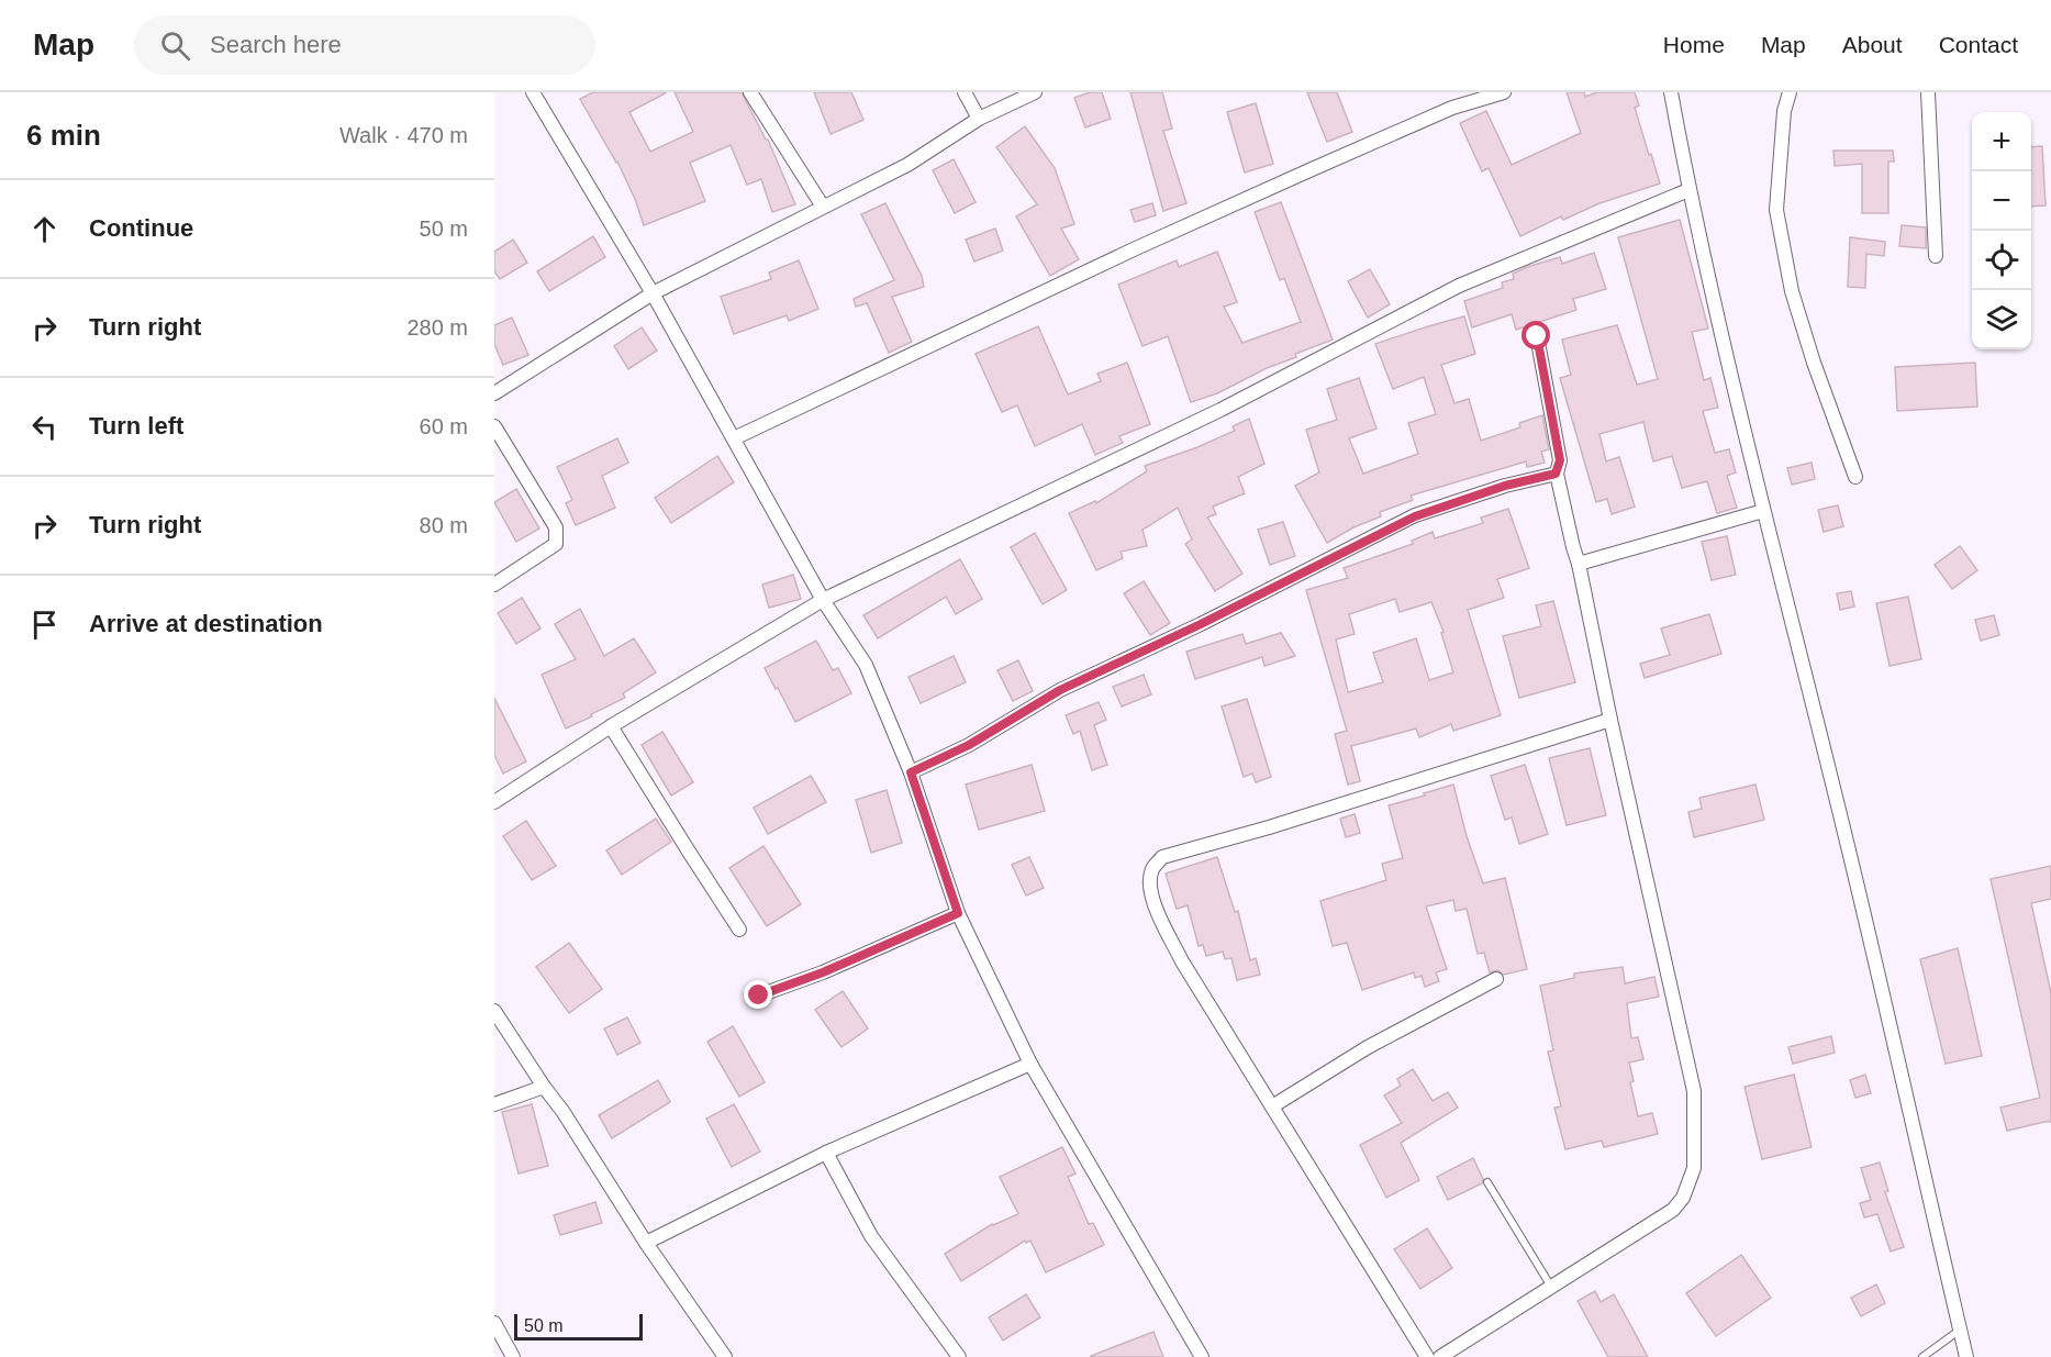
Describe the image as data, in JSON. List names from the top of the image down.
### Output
{
  "scale_bar": "50 m",
  "page": {
    "header": "Map",
    "search": "Search here",
    "nav": [
      "Home",
      "Map",
      "About",
      "Contact"
    ],
    "heading": ["6 min", "Walk · 470 m"],
    "map_buttons": ["+", "−"],
    "list": [
      ["Continue", "50 m"],
      ["Turn right", "280 m"],
      ["Turn left", "60 m"],
      ["Turn right", "80 m"],
      "Arrive at destination"
    ],
    "scale": "50 m"
  }
}
